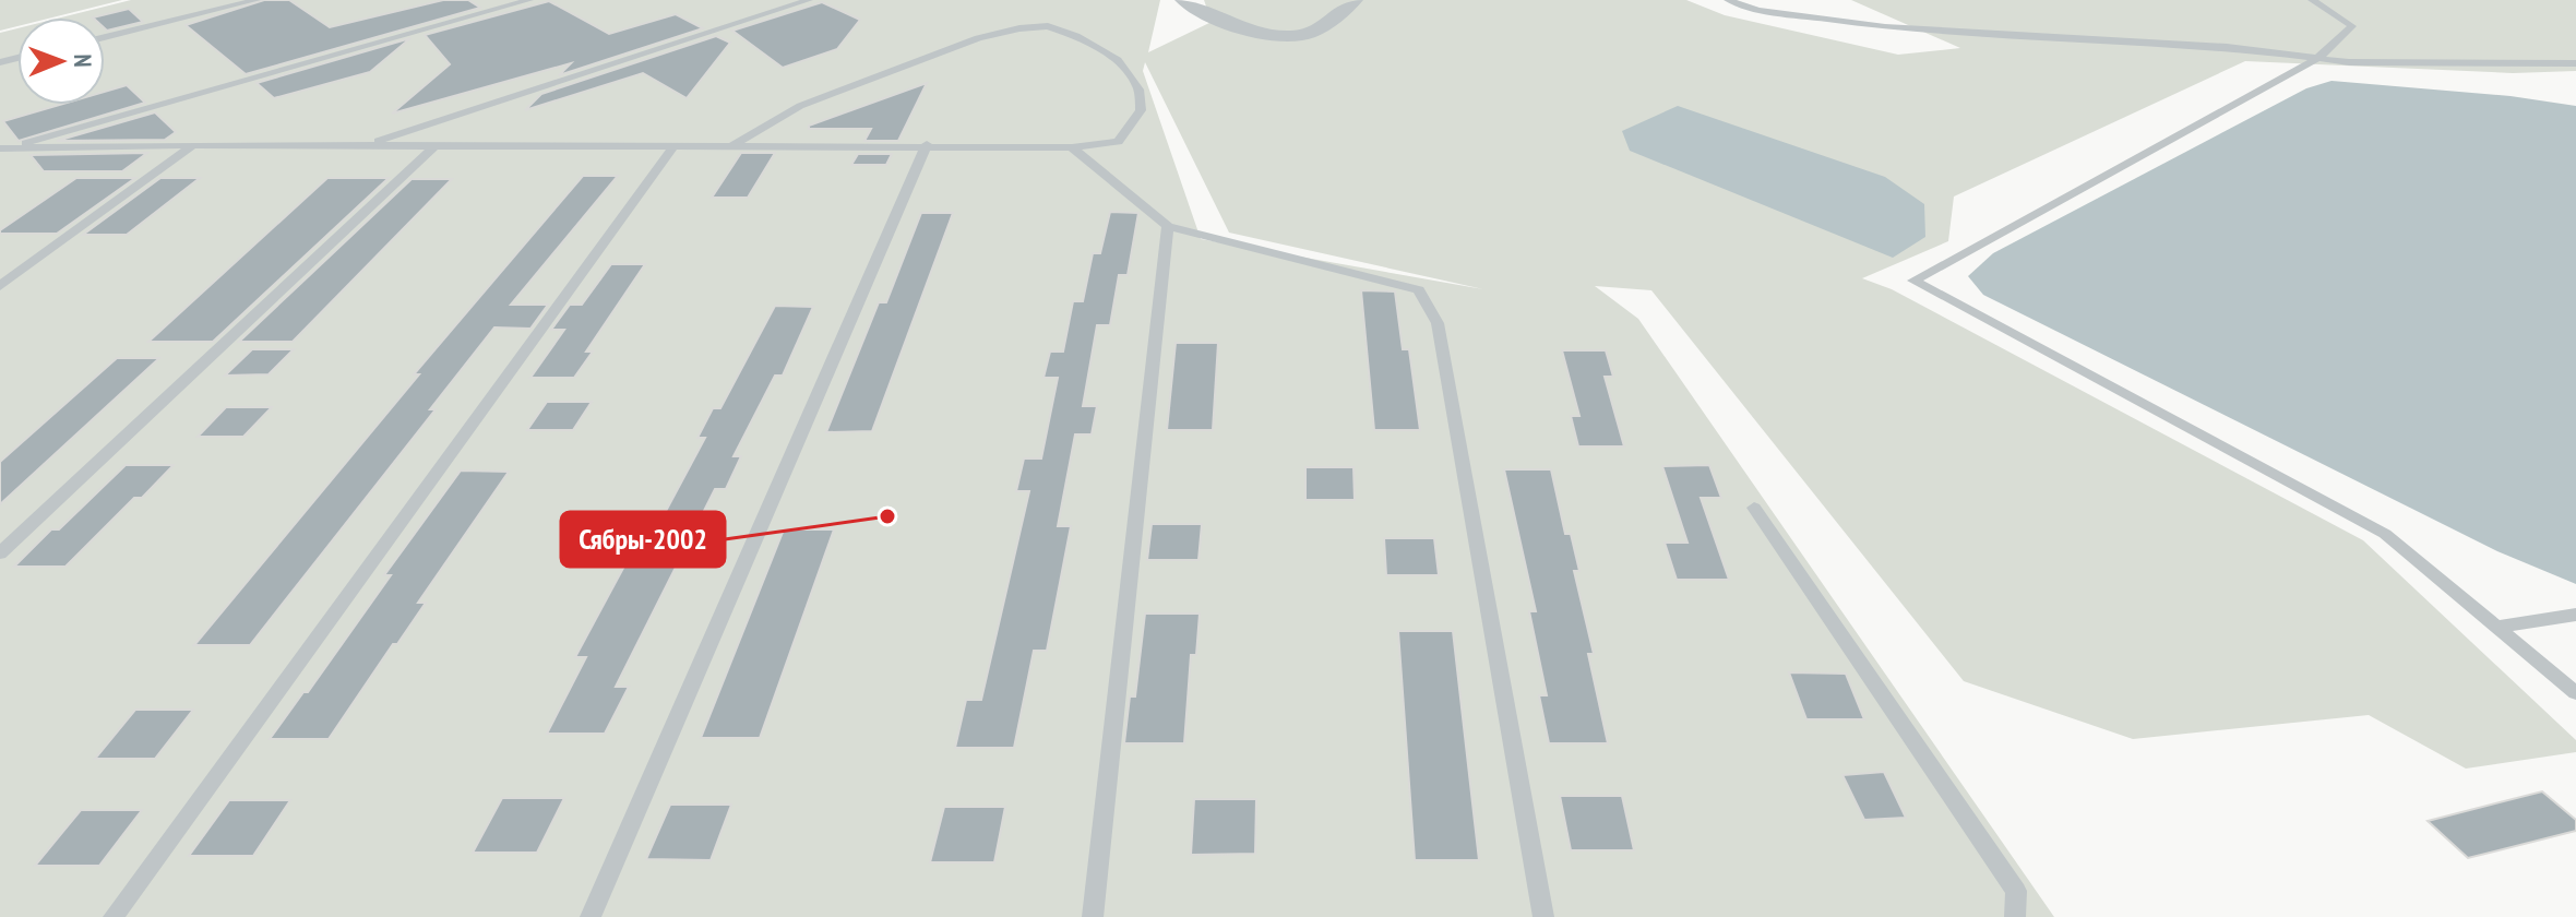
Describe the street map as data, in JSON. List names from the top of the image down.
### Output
{
  "places": ["Сябры-2002"],
  "north": "right"
}
